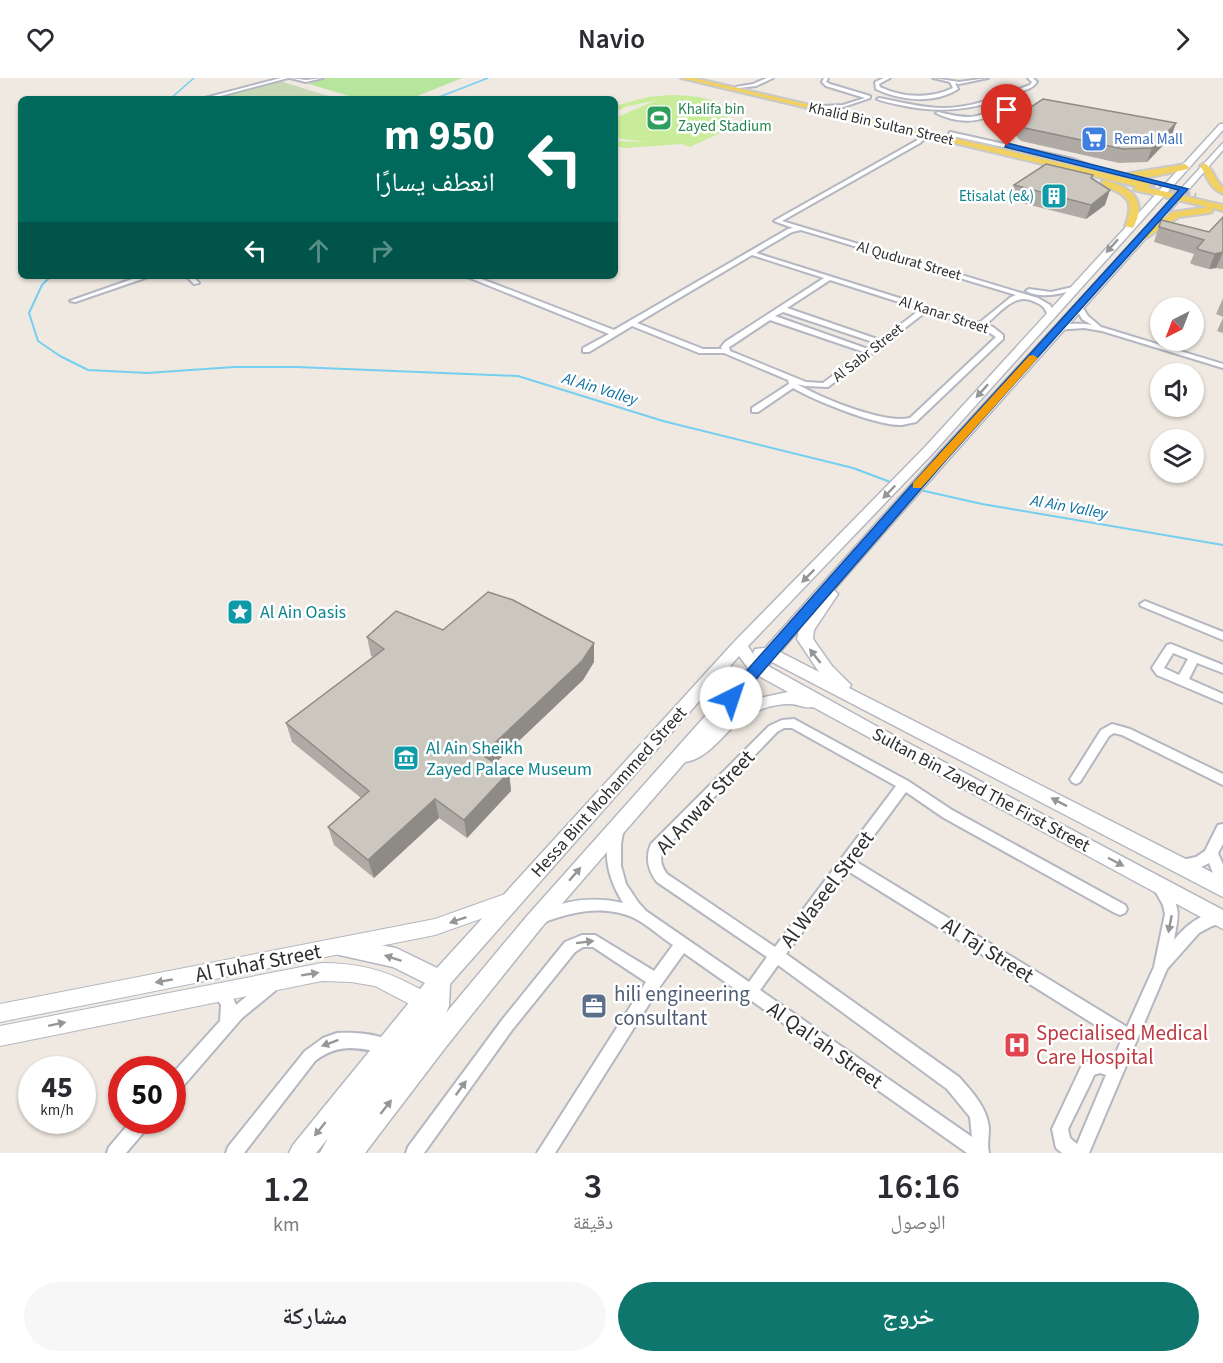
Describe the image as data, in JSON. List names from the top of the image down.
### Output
{
  "streets": {
    "main road": ["Khalid Bin Sultan Street", "Sultan Bin Zayed The First Street", "Hessa Bint Mohammed Street"],
    "street": [
      "Al Qudurat Street",
      "Al Kanar Street",
      "Al Sabr Street",
      "Al Anwar Street",
      "Al Waseel Street",
      "Al Taj Street",
      "Al Tuhaf Street",
      "Al Qal'ah Street"
    ]
  },
  "crossings": [
    ["Al Qudurat Street", "Hessa Bint Mohammed Street"],
    ["Al Kanar Street", "Al Sabr Street"],
    ["Sultan Bin Zayed The First Street", "Hessa Bint Mohammed Street"],
    ["Hessa Bint Mohammed Street", "Al Tuhaf Street"],
    ["Hessa Bint Mohammed Street", "Al Qal'ah Street"],
    ["Al Anwar Street", "Al Waseel Street"],
    ["Al Anwar Street", "Al Qal'ah Street"],
    ["Al Waseel Street", "Al Taj Street"],
    ["Al Waseel Street", "Al Qal'ah Street"]
  ],
  "water": ["Al Ain Valley"],
  "places": {
    "sports": ["Khalifa bin Zayed Stadium"],
    "supermarket": ["Remal Mall"],
    "building": ["Etisalat (e&)"],
    "place": ["Al Ain Oasis"],
    "museum": ["Al Ain Sheikh Zayed Palace Museum"],
    "office": ["hili engineering consultant"],
    "hospital": ["Specialised Medical Care Hospital"]
  },
  "north": "bottom left",
  "page": {
    "header": "Navio",
    "turn": ["950 m", "انعطف يسارًا"],
    "speed": "45 km/h",
    "limit": "50",
    "eta": [
      "16:16",
      "الوصول",
      "3",
      "دقيقة",
      "1.2",
      "km"
    ],
    "buttons": ["خروج", "مشاركة"]
  }
}
